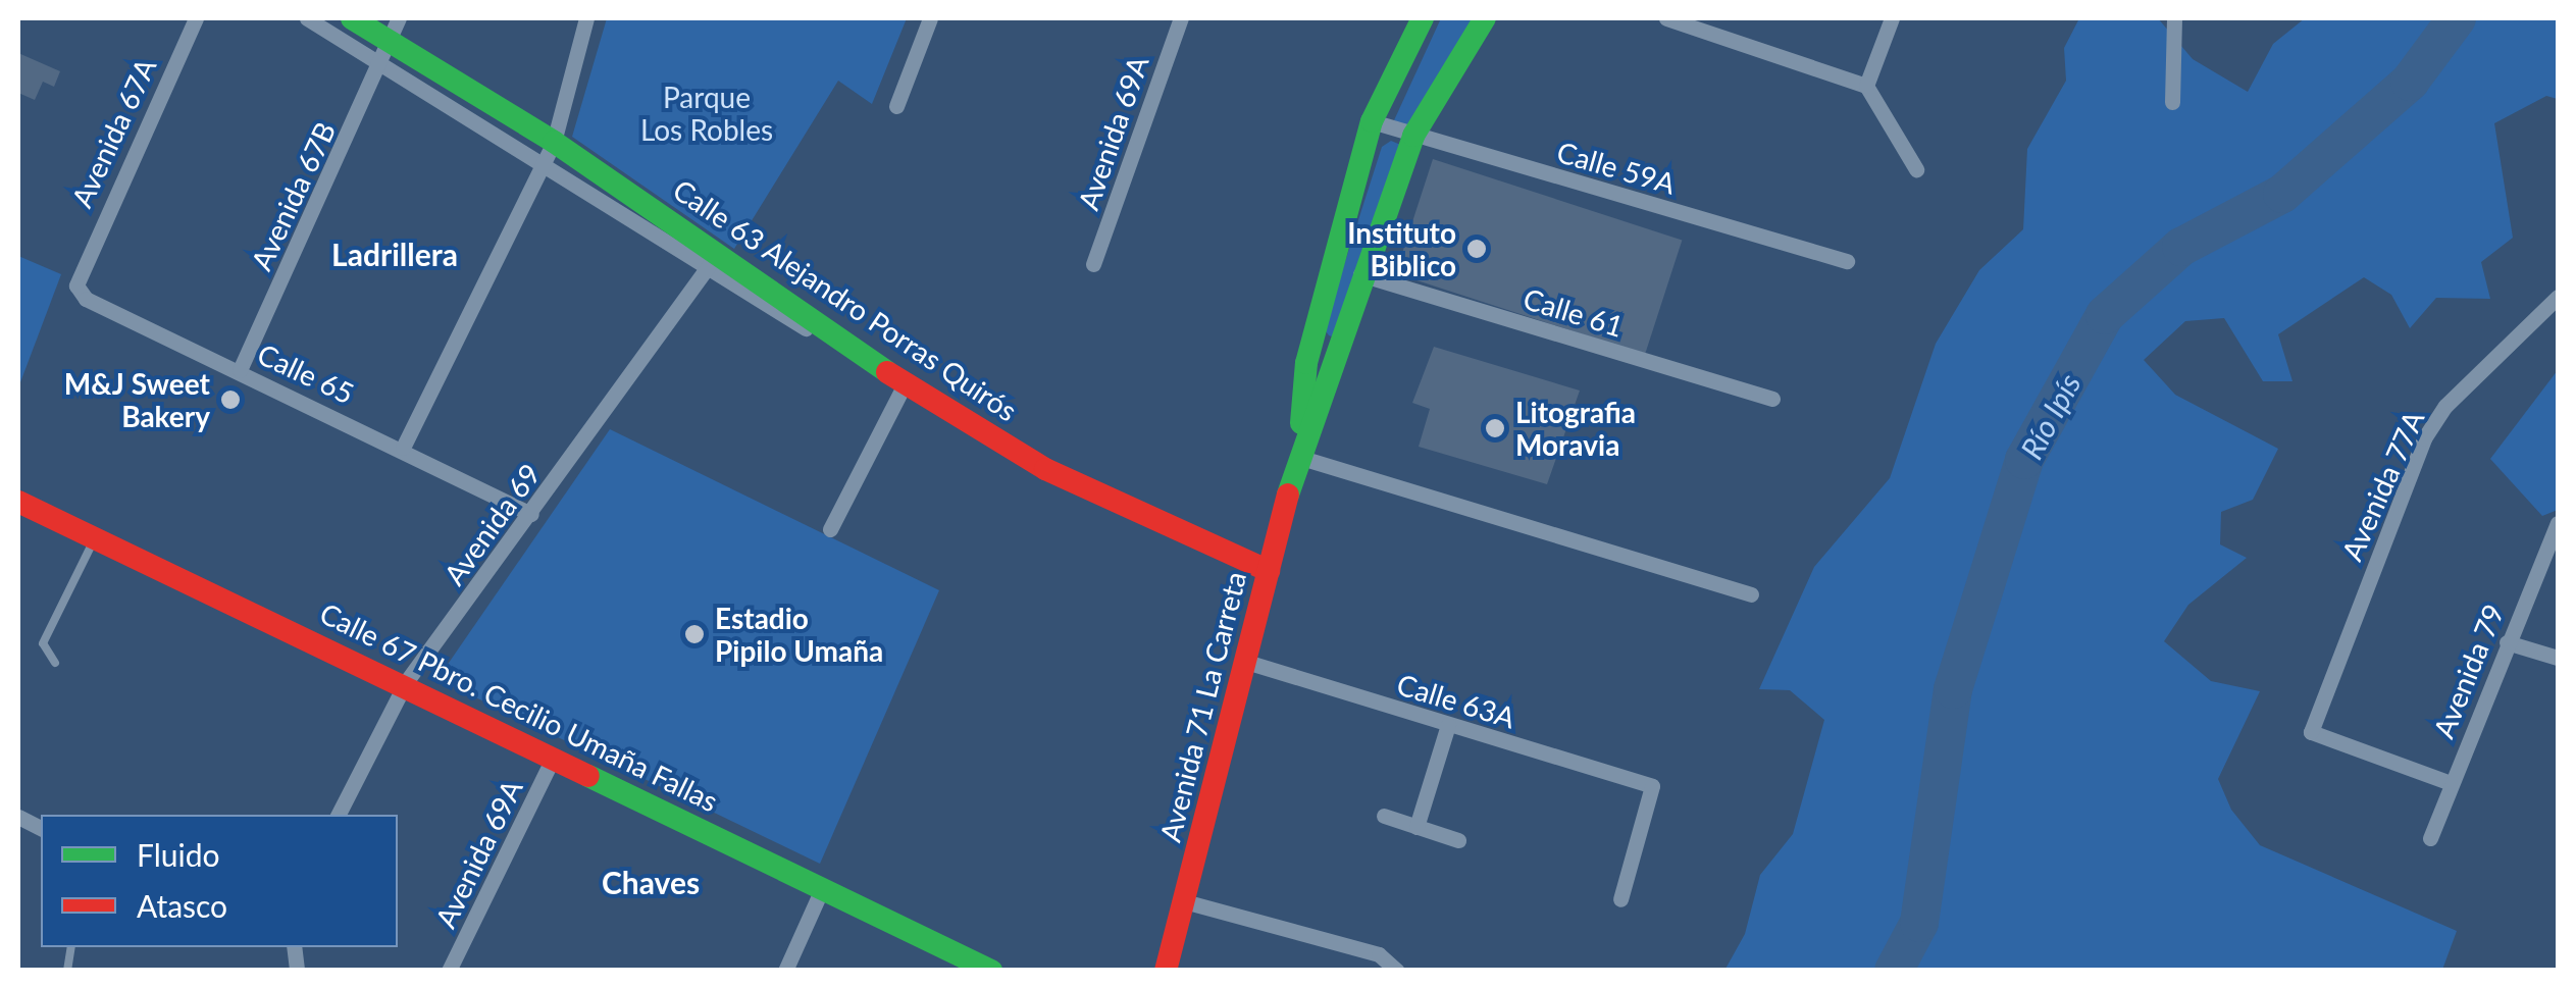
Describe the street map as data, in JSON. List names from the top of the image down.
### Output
{
  "streets": {
    "street": [
      "Avenida 67A",
      "Avenida 69A",
      "Calle 59A",
      "Avenida 67B",
      "Calle 63 Alejandro Porras Quirós",
      "Calle 61",
      "Calle 65",
      "Avenida 77A",
      "Avenida 69",
      "Avenida 79",
      "Calle 63A",
      "Calle 67 Pbro. Cecilio Umaña Fallas",
      "Avenida 71 La Carreta"
    ]
  },
  "crossings": [
    ["Avenida 67A", "Calle 65"],
    ["Avenida 69A", "Calle 67 Pbro. Cecilio Umaña Fallas"],
    ["Calle 59A", "Avenida 71 La Carreta"],
    ["Avenida 67B", "Calle 63 Alejandro Porras Quirós"],
    ["Avenida 67B", "Calle 65"],
    ["Calle 63 Alejandro Porras Quirós", "Avenida 69"],
    ["Calle 63 Alejandro Porras Quirós", "Avenida 71 La Carreta"],
    ["Calle 61", "Avenida 71 La Carreta"],
    ["Calle 65", "Avenida 69"],
    ["Avenida 77A", "Avenida 79"],
    ["Avenida 69", "Calle 67 Pbro. Cecilio Umaña Fallas"],
    ["Calle 63A", "Avenida 71 La Carreta"]
  ],
  "districts": ["Ladrillera", "Chaves"],
  "water": ["Río Ipís"],
  "parks": ["Parque Los Robles"],
  "places": [
    "Instituto Biblico",
    "M&J Sweet Bakery",
    "Litografia Moravia",
    "Estadio Pipilo Umaña"
  ],
  "legend": ["Fluido", "Atasco"]
}
